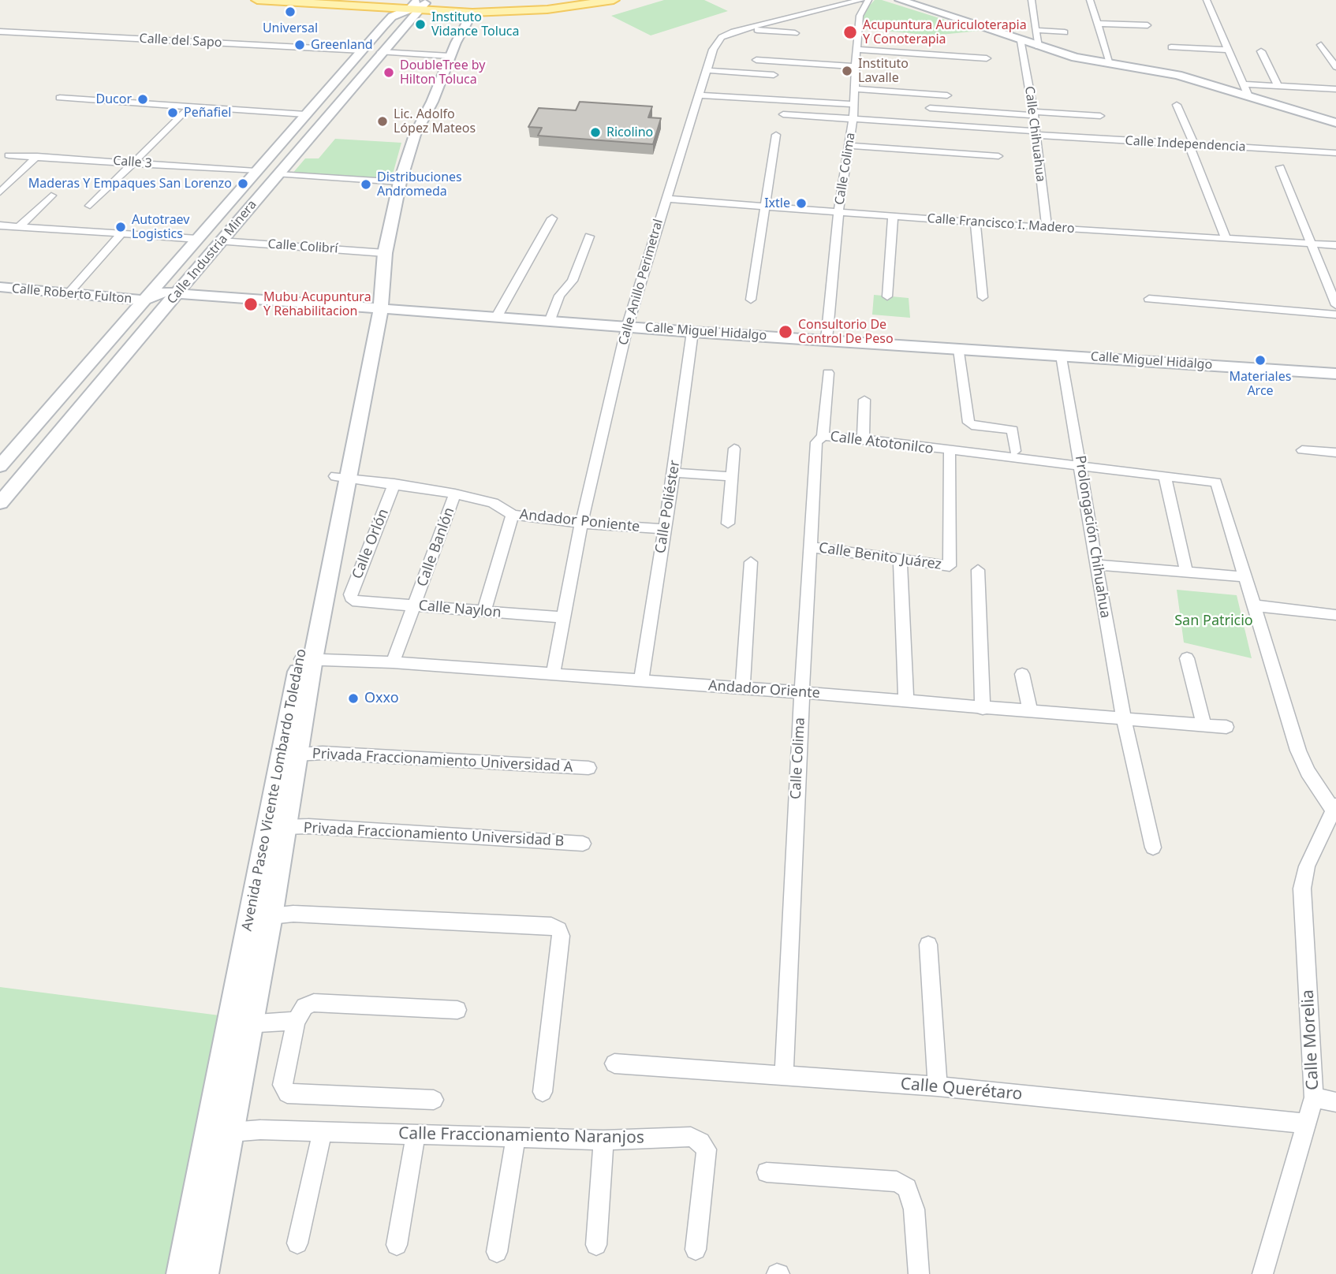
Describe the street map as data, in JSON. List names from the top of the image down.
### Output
{
  "streets": {
    "main road": [
      "Calle Industria Minera",
      "Calle Roberto Fulton",
      "Calle Miguel Hidalgo",
      "Avenida Paseo Vicente Lombardo Toledano"
    ],
    "street": [
      "Calle del Sapo",
      "Calle Chihuahua",
      "Calle Independencia",
      "Calle 3",
      "Calle Colima",
      "Calle Francisco I. Madero",
      "Calle Colibrí",
      "Calle Anillo Perimetral",
      "Calle Atotonilco",
      "Calle Poliéster",
      "Andador Poniente",
      "Prolongación Chihuahua",
      "Calle Orlón",
      "Calle Banlón",
      "Calle Benito Juárez",
      "Calle Naylon",
      "Andador Oriente",
      "Privada Fraccionamiento Universidad A",
      "Privada Fraccionamiento Universidad B",
      "Calle Morelia",
      "Calle Querétaro",
      "Calle Fraccionamiento Naranjos"
    ]
  },
  "crossings": [
    ["Calle del Sapo", "Calle Industria Minera"],
    ["Calle Chihuahua", "Calle Independencia"],
    ["Calle Chihuahua", "Calle Francisco I. Madero"],
    ["Calle Independencia", "Calle Colima"],
    ["Calle 3", "Calle Industria Minera"],
    ["Calle Colima", "Calle Francisco I. Madero"],
    ["Calle Colima", "Calle Miguel Hidalgo"],
    ["Calle Colima", "Calle Atotonilco"],
    ["Calle Colima", "Calle Benito Juárez"],
    ["Calle Colima", "Andador Oriente"],
    ["Calle Colima", "Calle Querétaro"],
    ["Calle Francisco I. Madero", "Calle Anillo Perimetral"],
    ["Calle Colibrí", "Calle Industria Minera"],
    ["Calle Colibrí", "Avenida Paseo Vicente Lombardo Toledano"],
    ["Calle Industria Minera", "Calle Roberto Fulton"],
    ["Calle Industria Minera", "Calle Miguel Hidalgo"],
    ["Calle Anillo Perimetral", "Calle Miguel Hidalgo"],
    ["Calle Anillo Perimetral", "Andador Poniente"],
    ["Calle Anillo Perimetral", "Calle Naylon"],
    ["Calle Anillo Perimetral", "Andador Oriente"],
    ["Calle Roberto Fulton", "Calle Miguel Hidalgo"],
    ["Calle Miguel Hidalgo", "Calle Poliéster"],
    ["Calle Miguel Hidalgo", "Prolongación Chihuahua"],
    ["Calle Miguel Hidalgo", "Avenida Paseo Vicente Lombardo Toledano"],
    ["Calle Atotonilco", "Prolongación Chihuahua"],
    ["Calle Atotonilco", "Calle Benito Juárez"],
    ["Calle Poliéster", "Andador Poniente"],
    ["Calle Poliéster", "Andador Oriente"],
    ["Andador Poniente", "Calle Orlón"],
    ["Andador Poniente", "Calle Banlón"],
    ["Andador Poniente", "Avenida Paseo Vicente Lombardo Toledano"],
    ["Prolongación Chihuahua", "Andador Oriente"],
    ["Calle Orlón", "Calle Naylon"],
    ["Calle Banlón", "Calle Naylon"],
    ["Calle Banlón", "Andador Oriente"],
    ["Andador Oriente", "Avenida Paseo Vicente Lombardo Toledano"],
    ["Privada Fraccionamiento Universidad A", "Avenida Paseo Vicente Lombardo Toledano"],
    ["Avenida Paseo Vicente Lombardo Toledano", "Privada Fraccionamiento Universidad B"],
    ["Avenida Paseo Vicente Lombardo Toledano", "Calle Fraccionamiento Naranjos"],
    ["Calle Morelia", "Calle Querétaro"]
  ],
  "parks": ["San Patricio"],
  "places": [
    "Universal",
    "Instituto Vidance Toluca",
    "Acupuntura Auriculoterapia Y Conoterapia",
    "Greenland",
    "Instituto Lavalle",
    "DoubleTree by Hilton Toluca",
    "Ducor",
    "Peñafiel",
    "Lic. Adolfo López Mateos",
    "Ricolino",
    "Maderas Y Empaques San Lorenzo",
    "Distribuciones Andromeda",
    "Ixtle",
    "Autotraev Logistics",
    "Mubu Acupuntura Y Rehabilitacion",
    "Consultorio De Control De Peso",
    "Materiales Arce",
    "Oxxo"
  ]
}
